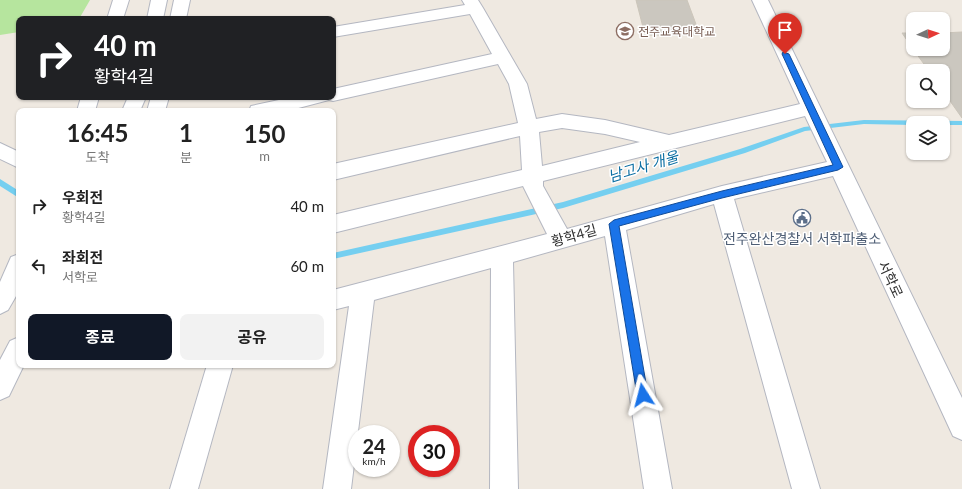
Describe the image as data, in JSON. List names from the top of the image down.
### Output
{
  "streets": {
    "street": ["황학4길", "서학로"]
  },
  "crossings": [
    ["황학4길", "서학로"]
  ],
  "water": ["남고사 개울"],
  "places": {
    "school or university": ["전주교육대학교"],
    "public building": ["전주완산경찰서 서학파출소"]
  },
  "north": "right",
  "page": {
    "turn": ["40 m", "황학4길"],
    "eta": [
      "16:45",
      "도착",
      "1",
      "분",
      "150",
      "m"
    ],
    "list": [
      {
        "name": "우회전",
        "note": "황학4길",
        "value": "40 m"
      },
      {
        "name": "좌회전",
        "note": "서학로",
        "value": "60 m"
      }
    ],
    "buttons": ["종료", "공유"],
    "speed": "24 km/h",
    "limit": "30"
  }
}
